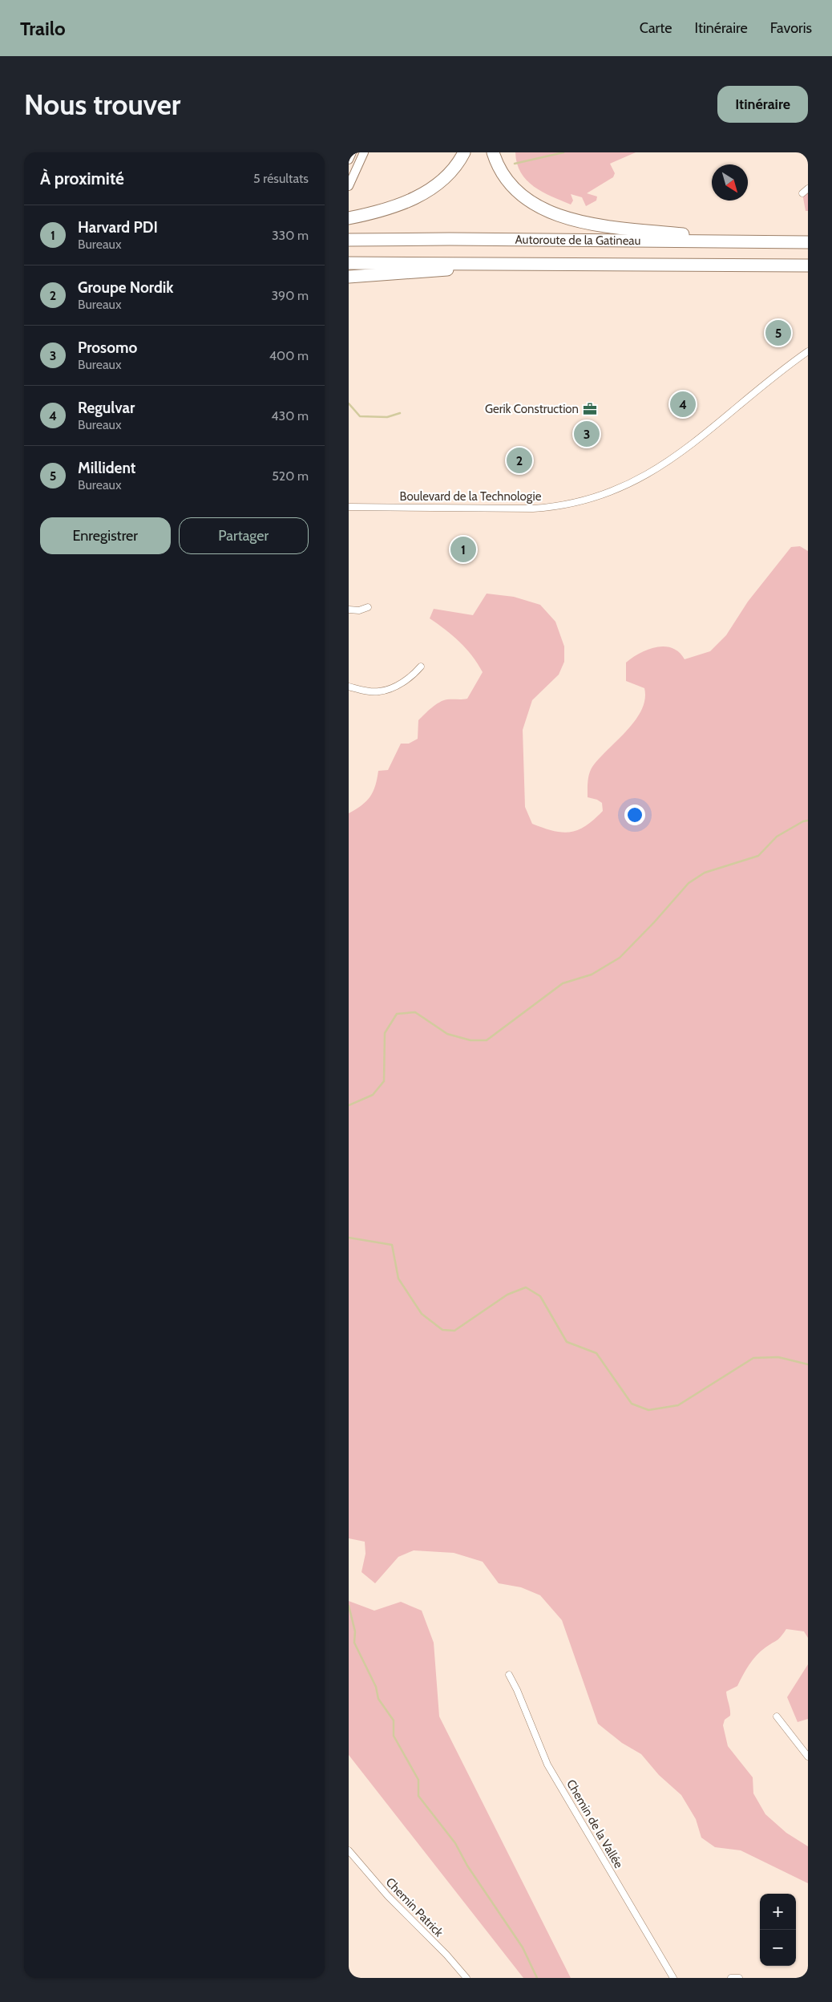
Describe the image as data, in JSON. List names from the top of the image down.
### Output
{
  "streets": {
    "highway": ["Autoroute de la Gatineau"],
    "street": ["Boulevard de la Technologie", "Chemin de la Vallée", "Chemin Patrick"]
  },
  "places": {
    "office": ["Gerik Construction"]
  },
  "north": "bottom right",
  "page": {
    "header": "Trailo",
    "nav": ["Carte", "Itinéraire", "Favoris"],
    "buttons": [
      "Itinéraire",
      ["Enregistrer", "Partager"]
    ],
    "title": "Nous trouver",
    "heading": ["À proximité", "5 résultats"],
    "list": [
      {
        "mark": "1",
        "name": "Harvard PDI",
        "note": "Bureaux",
        "value": "330 m"
      },
      {
        "mark": "2",
        "name": "Groupe Nordik",
        "note": "Bureaux",
        "value": "390 m"
      },
      {
        "mark": "3",
        "name": "Prosomo",
        "note": "Bureaux",
        "value": "400 m"
      },
      {
        "mark": "4",
        "name": "Regulvar",
        "note": "Bureaux",
        "value": "430 m"
      },
      {
        "mark": "5",
        "name": "Millident",
        "note": "Bureaux",
        "value": "520 m"
      }
    ],
    "pins": [
      "5",
      "4",
      "3",
      "2",
      "1"
    ],
    "map_buttons": ["+", "−"]
  }
}
